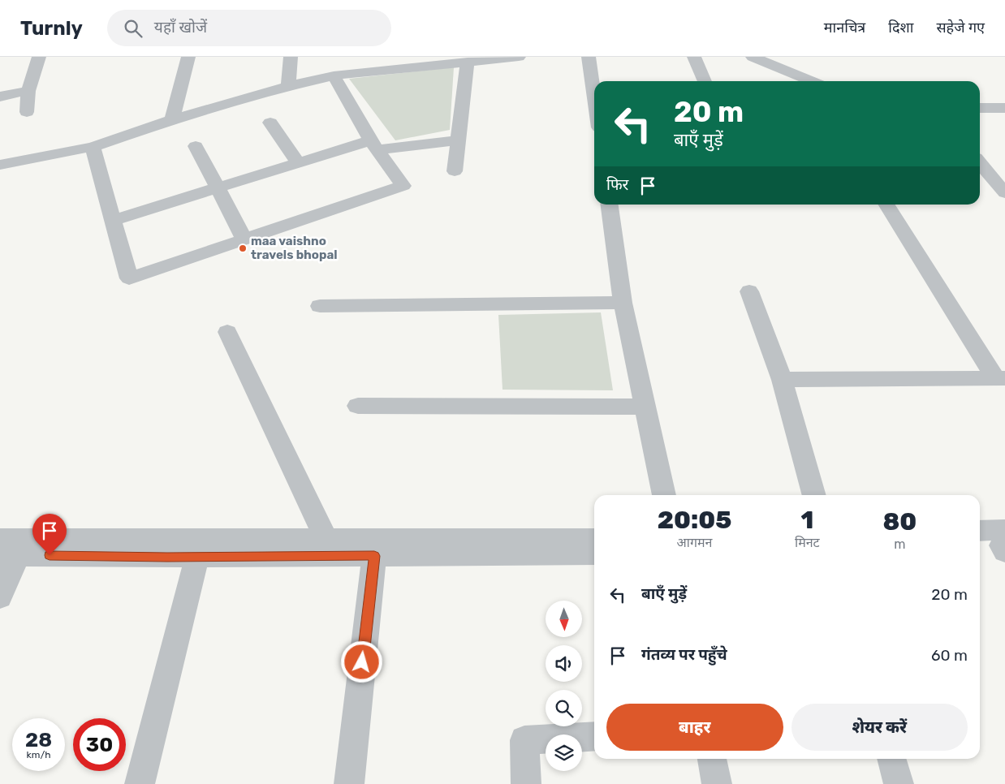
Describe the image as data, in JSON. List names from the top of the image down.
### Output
{
  "places": ["maa vaishno travels bhopal"],
  "north": "bottom",
  "page": {
    "header": "Turnly",
    "search": "यहाँ खोजें",
    "nav": ["मानचित्र", "दिशा", "सहेजे गए"],
    "turn": ["20 m", "बाएँ मुड़ें"],
    "then": "फिर",
    "eta": [
      "20:05",
      "आगमन",
      "1",
      "मिनट",
      "80",
      "m"
    ],
    "list": [
      {
        "name": "बाएँ मुड़ें",
        "value": "20 m"
      },
      {
        "name": "गंतव्य पर पहुँचे",
        "value": "60 m"
      }
    ],
    "buttons": ["बाहर", "शेयर करें"],
    "speed": "28 km/h",
    "limit": "30"
  }
}
